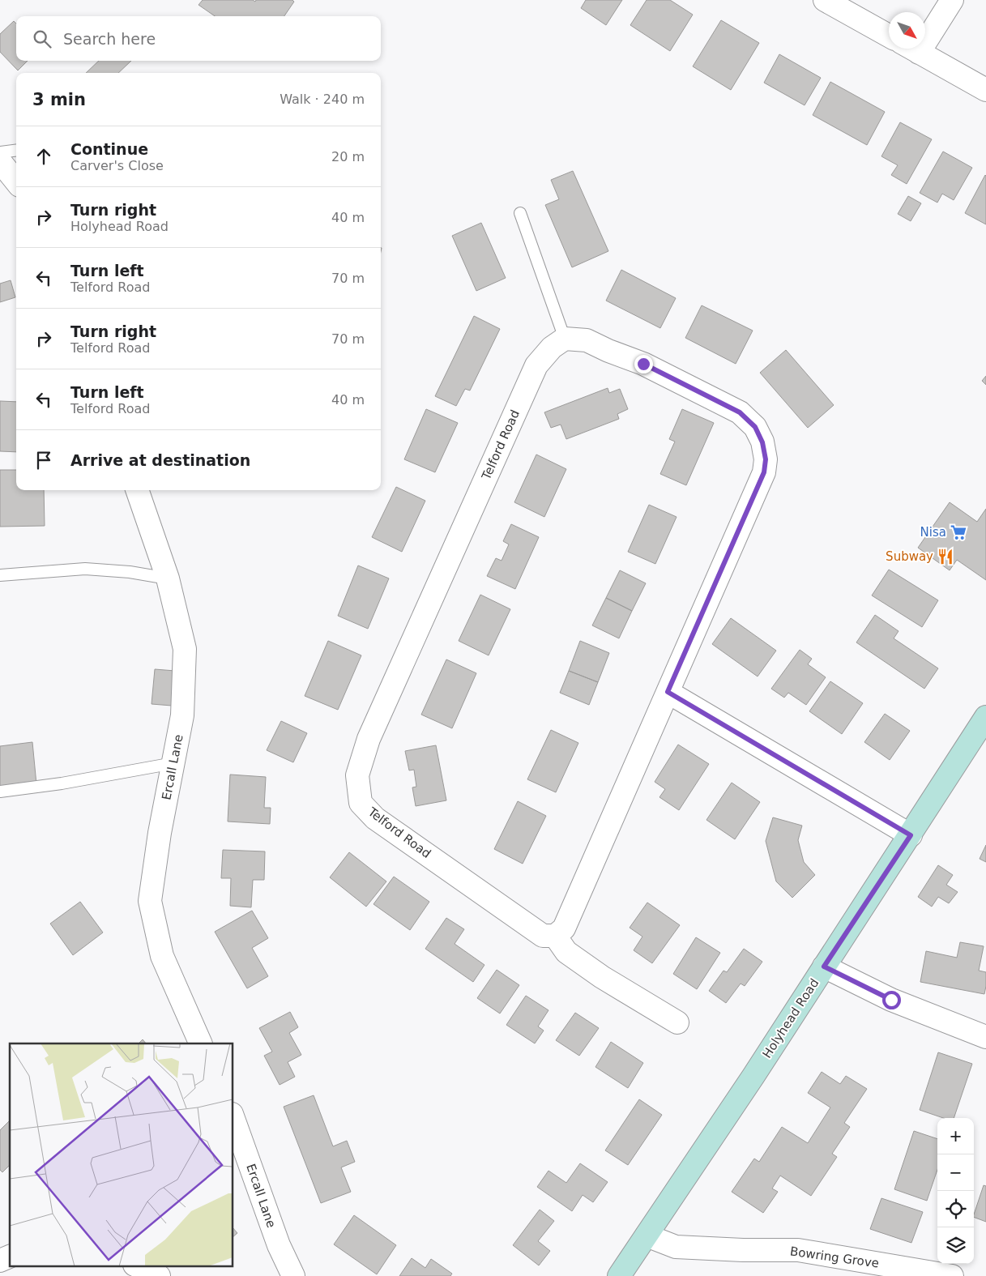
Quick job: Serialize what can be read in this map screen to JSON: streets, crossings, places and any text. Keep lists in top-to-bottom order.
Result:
{
  "streets": {
    "main road": ["Holyhead Road"],
    "street": ["Telford Road", "Ercall Lane", "Bowring Grove"]
  },
  "crossings": [
    ["Holyhead Road", "Bowring Grove"]
  ],
  "places": {
    "supermarket": ["Nisa"],
    "restaurant": ["Subway"]
  },
  "north": "bottom right",
  "page": {
    "search": "Search here",
    "heading": ["3 min", "Walk · 240 m"],
    "list": [
      ["Continue", "Carver's Close", "20 m"],
      ["Turn right", "Holyhead Road", "40 m"],
      ["Turn left", "Telford Road", "70 m"],
      ["Turn right", "Telford Road", "70 m"],
      ["Turn left", "Telford Road", "40 m"],
      "Arrive at destination"
    ],
    "map_buttons": ["+", "−"]
  }
}
